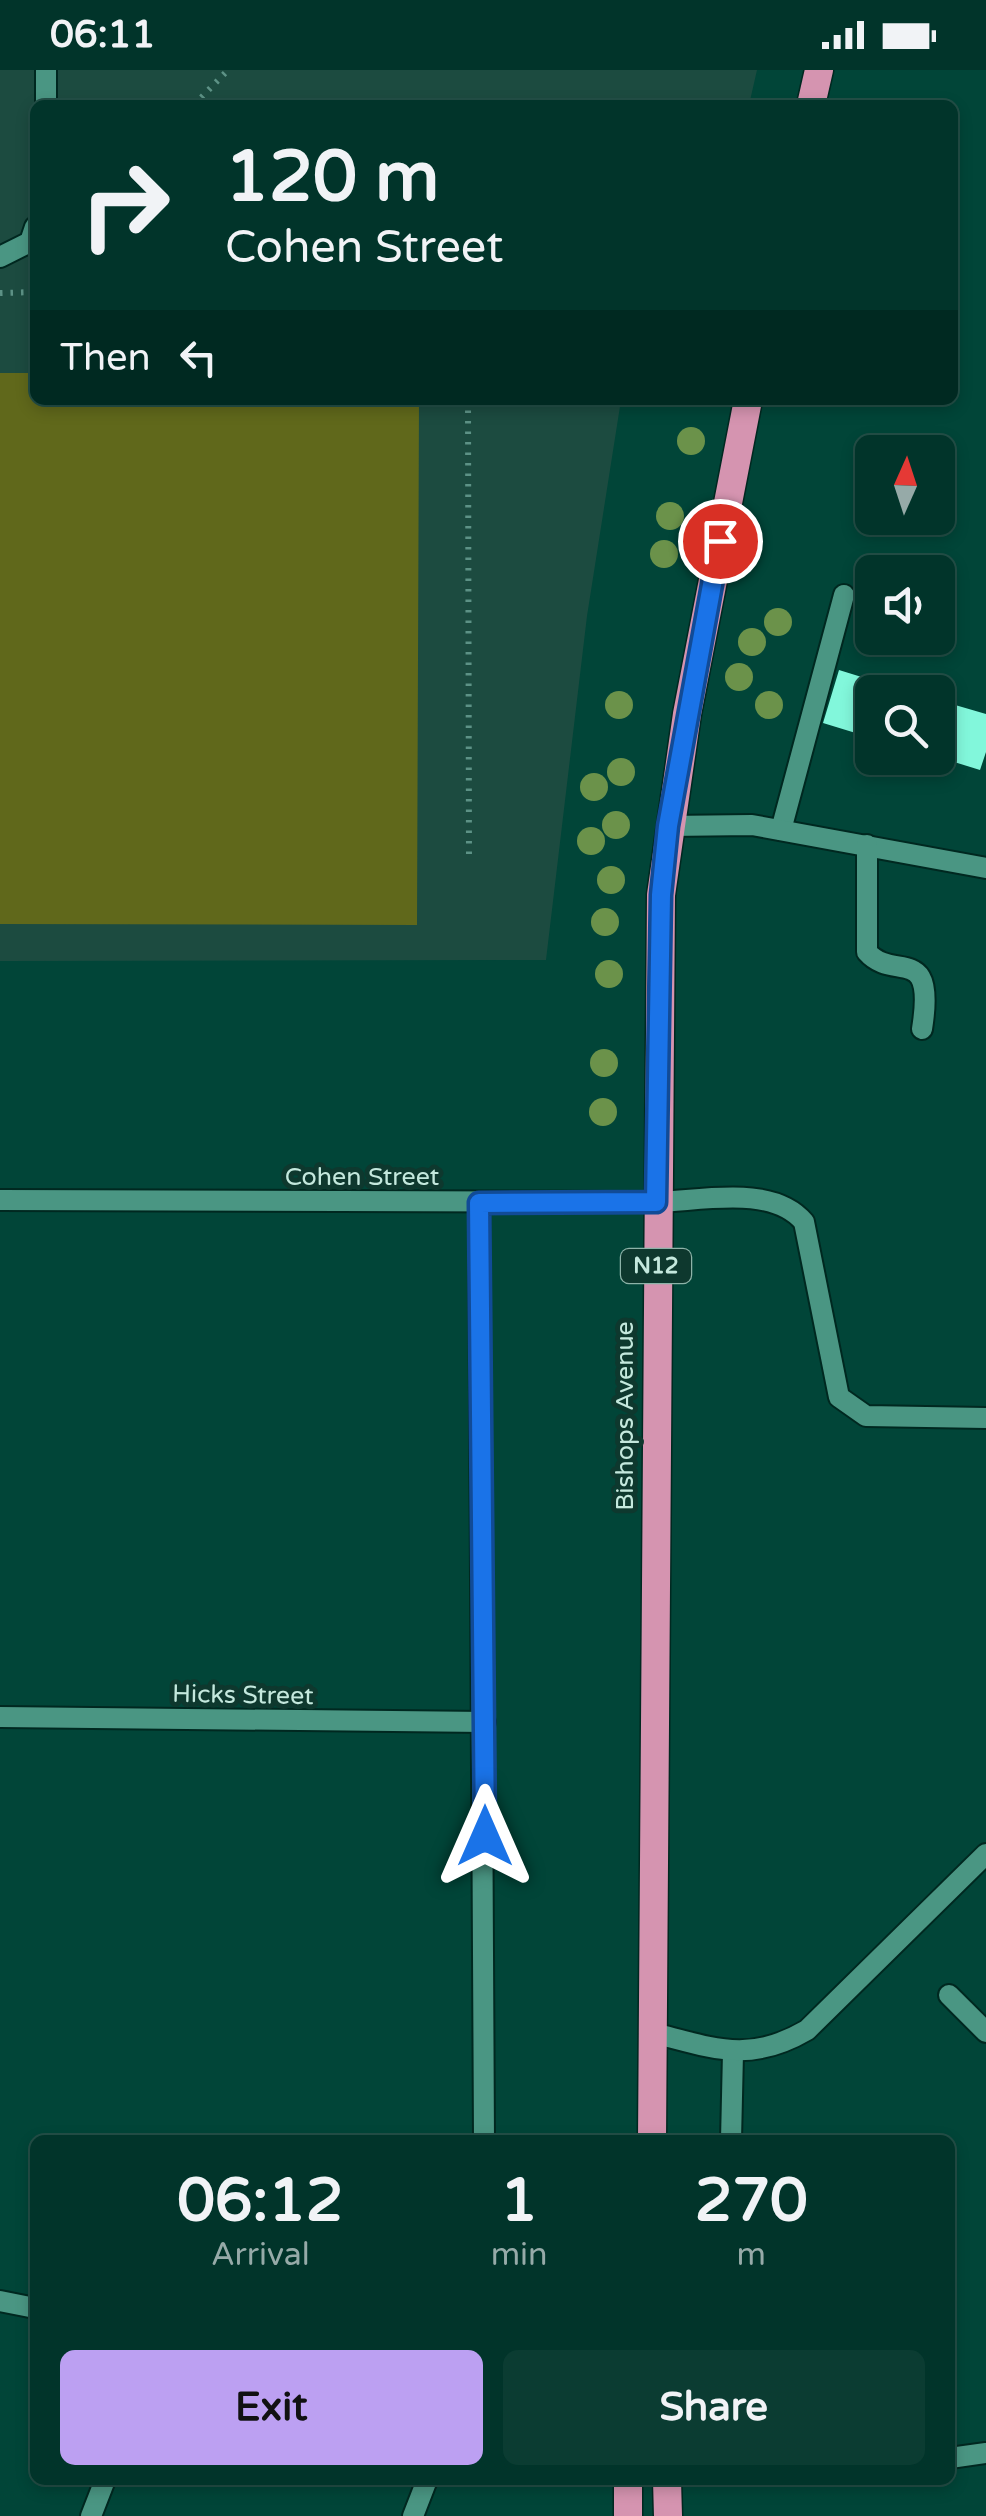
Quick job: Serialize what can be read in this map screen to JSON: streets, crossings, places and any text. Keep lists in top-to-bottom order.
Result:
{
  "streets": {
    "highway": ["N12", "Bishops Avenue"],
    "street": ["Cohen Street", "Hicks Street"]
  },
  "crossings": [
    ["Cohen Street", "Bishops Avenue"]
  ],
  "north": "top",
  "page": {
    "status": "06:11",
    "turn": ["120 m", "Cohen Street"],
    "then": "Then",
    "eta": [
      "06:12",
      "Arrival",
      "1",
      "min",
      "270",
      "m"
    ],
    "buttons": ["Exit", "Share"]
  }
}
